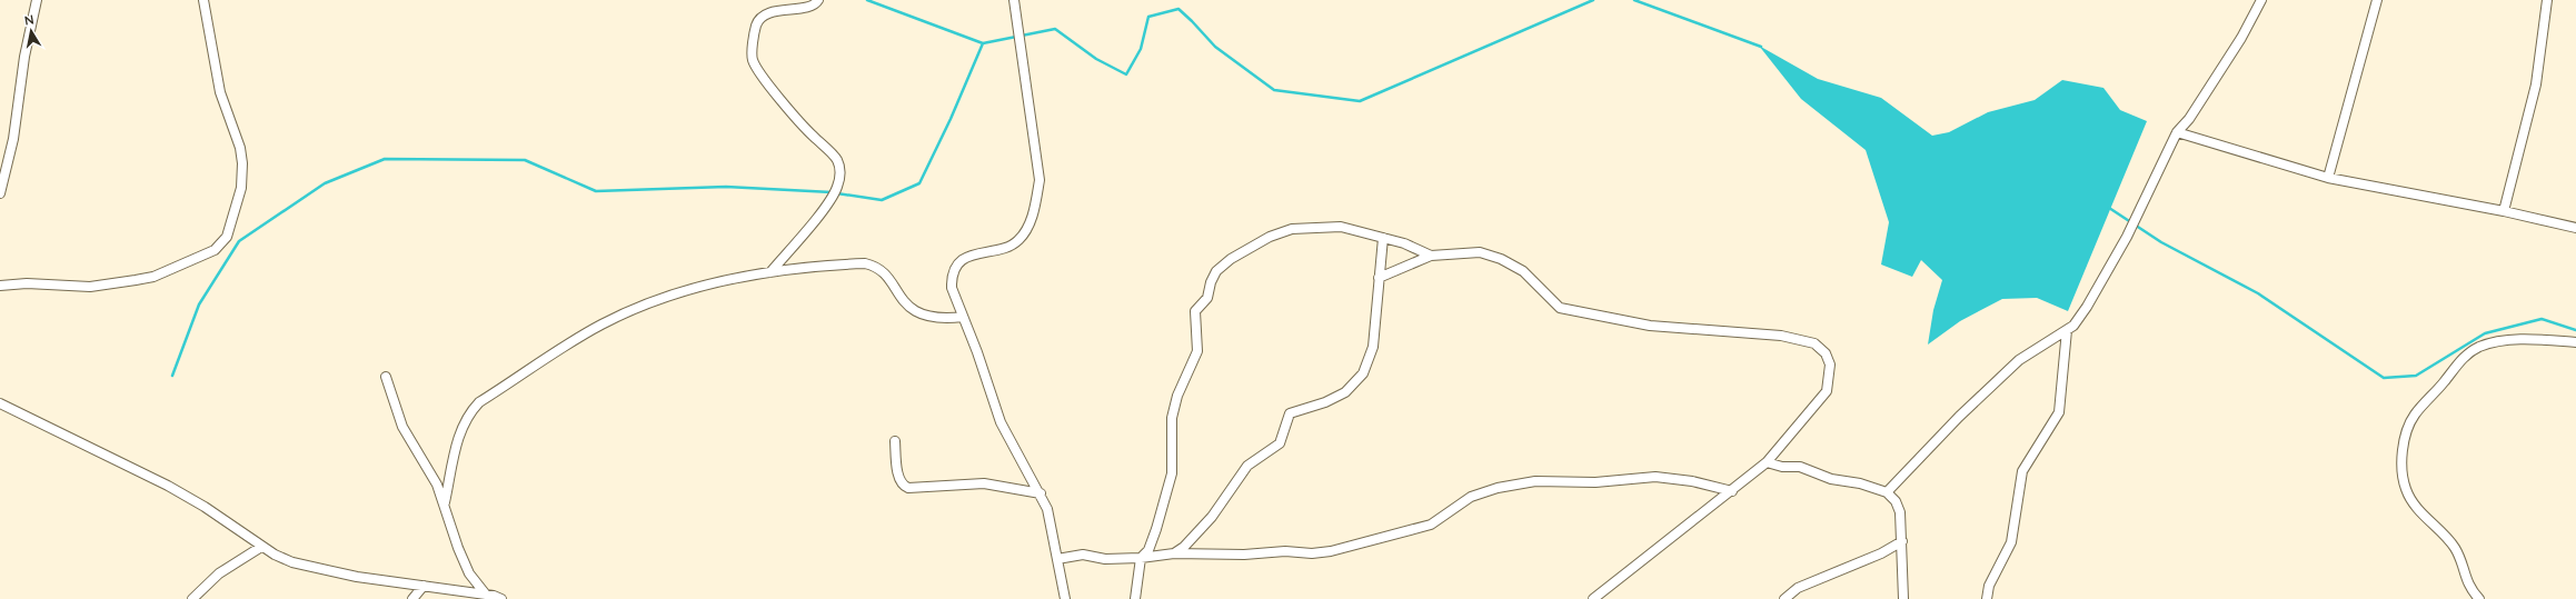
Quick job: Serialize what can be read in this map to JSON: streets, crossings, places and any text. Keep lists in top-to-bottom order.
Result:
{
  "north": "top"
}
